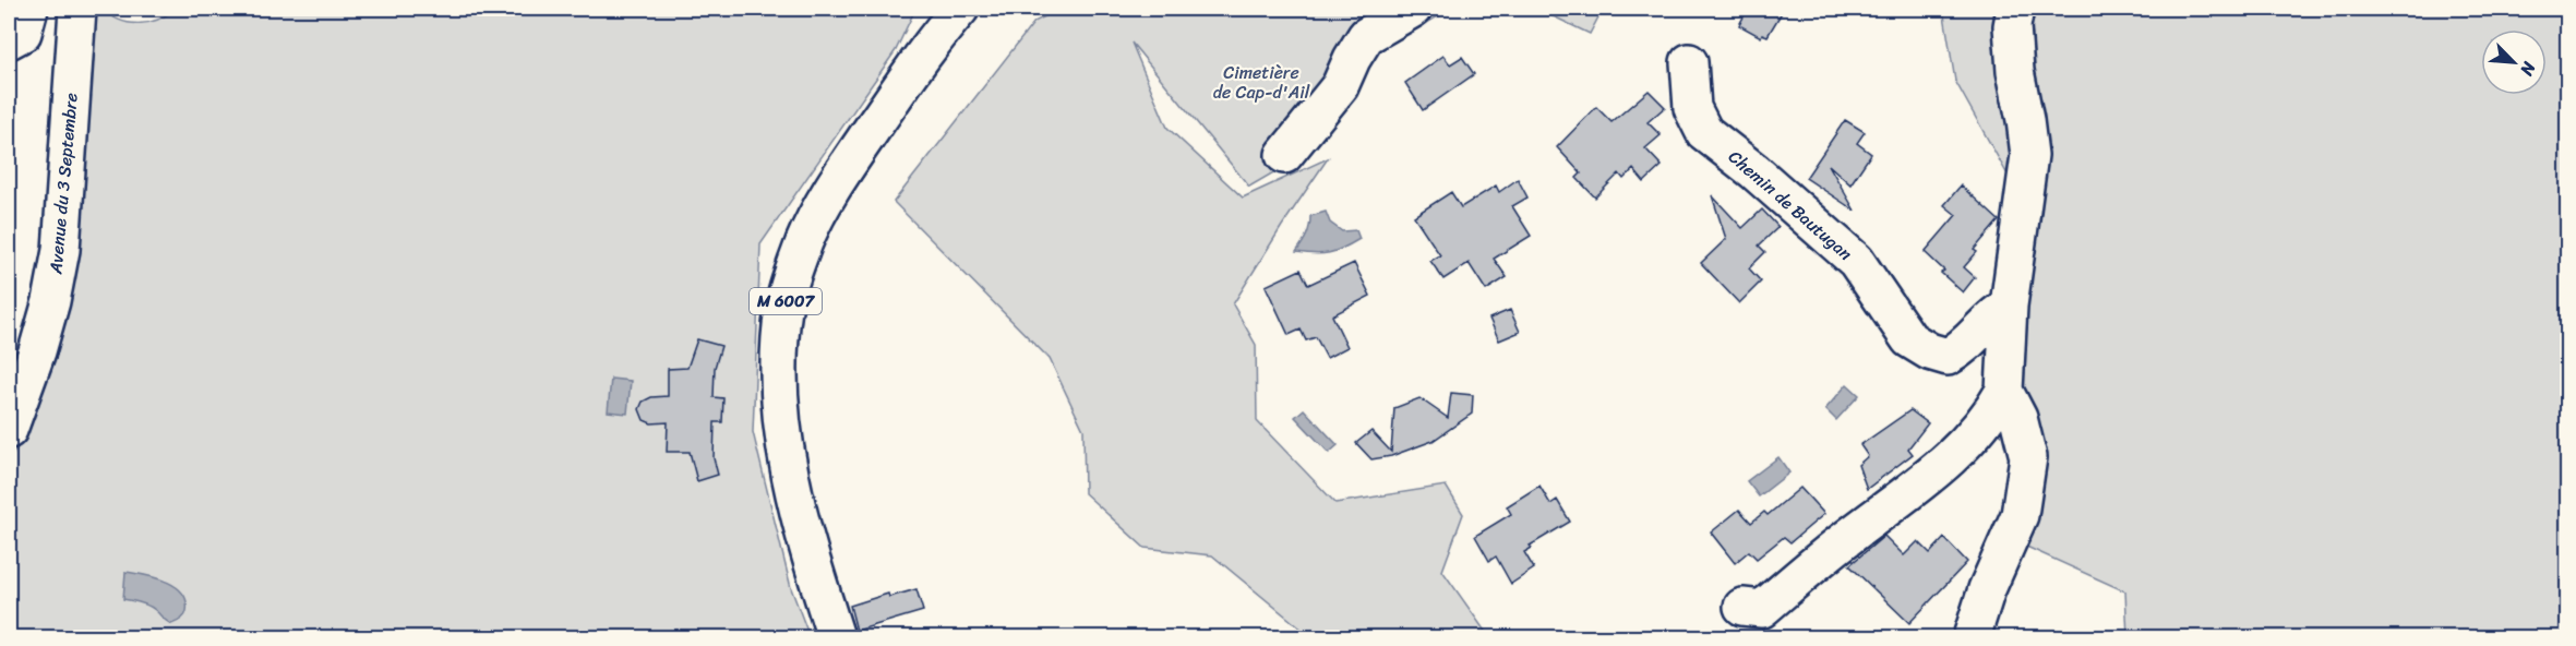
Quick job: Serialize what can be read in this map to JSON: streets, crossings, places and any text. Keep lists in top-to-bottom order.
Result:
{
  "streets": {
    "street": ["Avenue du 3 Septembre", "Chemin de Bautugan", "M 6007"]
  },
  "parks": ["Cimetière de Cap-d'Ail"],
  "north": "bottom right"
}
